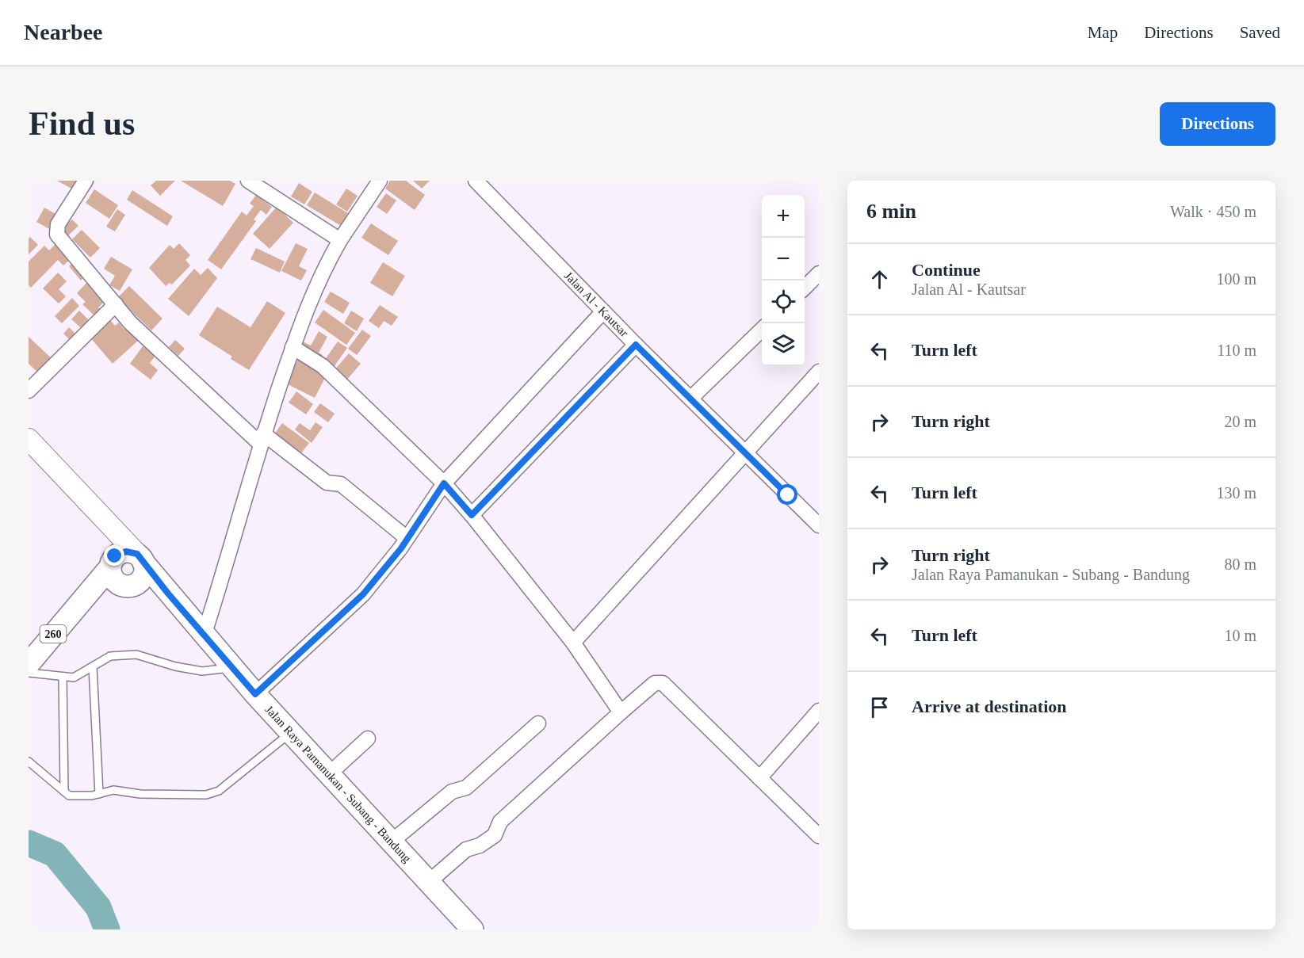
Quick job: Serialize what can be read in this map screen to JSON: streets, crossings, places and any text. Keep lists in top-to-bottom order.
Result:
{
  "streets": {
    "main road": ["260", "Jalan Raya Pamanukan - Subang - Bandung"],
    "street": ["Jalan Al - Kautsar"]
  },
  "crossings": [
    ["260", "Jalan Raya Pamanukan - Subang - Bandung"]
  ],
  "page": {
    "header": "Nearbee",
    "nav": ["Map", "Directions", "Saved"],
    "buttons": "Directions",
    "title": "Find us",
    "heading": ["6 min", "Walk · 450 m"],
    "map_buttons": ["+", "−"],
    "list": [
      ["Continue", "Jalan Al - Kautsar", "100 m"],
      ["Turn left", "110 m"],
      ["Turn right", "20 m"],
      ["Turn left", "130 m"],
      ["Turn right", "Jalan Raya Pamanukan - Subang - Bandung", "80 m"],
      ["Turn left", "10 m"],
      "Arrive at destination"
    ]
  }
}
